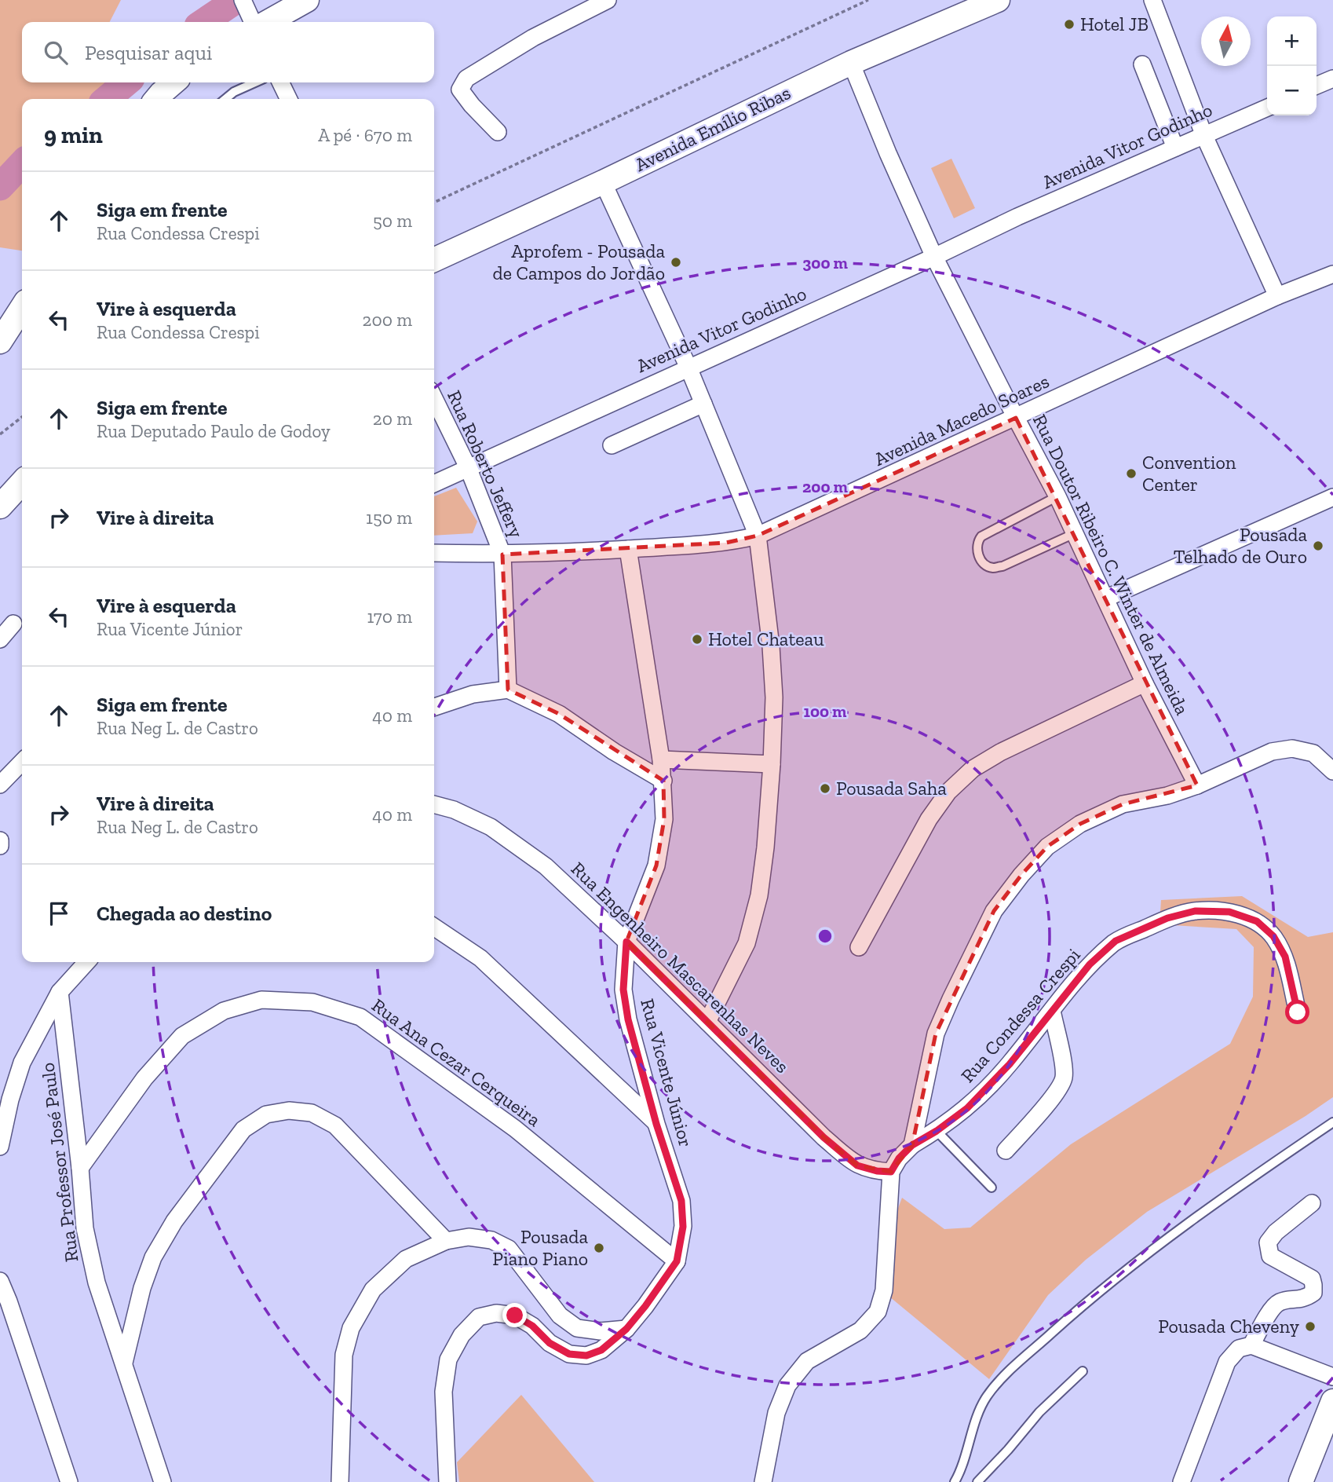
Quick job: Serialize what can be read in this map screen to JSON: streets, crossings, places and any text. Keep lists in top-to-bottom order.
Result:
{
  "streets": {
    "street": [
      "Avenida Emílio Ribas",
      "Avenida Vitor Godinho",
      "Avenida Macedo Soares",
      "Rua Roberto Jeffery",
      "Rua Doutor Ribeiro C. Winter de Almeida",
      "Rua Engenheiro Mascarenhas Neves",
      "Rua Condessa Crespi",
      "Rua Ana Cezar Cerqueira",
      "Rua Vicente Júnior",
      "Rua Professor José Paulo"
    ]
  },
  "crossings": [
    ["Avenida Emílio Ribas", "Rua Doutor Ribeiro C. Winter de Almeida"],
    ["Avenida Vitor Godinho", "Rua Roberto Jeffery"],
    ["Avenida Vitor Godinho", "Rua Doutor Ribeiro C. Winter de Almeida"],
    ["Avenida Macedo Soares", "Rua Roberto Jeffery"],
    ["Avenida Macedo Soares", "Rua Doutor Ribeiro C. Winter de Almeida"],
    ["Avenida Macedo Soares", "Rua Vicente Júnior"],
    ["Rua Engenheiro Mascarenhas Neves", "Rua Vicente Júnior"],
    ["Rua Ana Cezar Cerqueira", "Rua Vicente Júnior"],
    ["Rua Ana Cezar Cerqueira", "Rua Professor José Paulo"]
  ],
  "places": [
    "Hotel JB",
    "Aprofem - Pousada de Campos do Jordão",
    "Convention Center",
    "Pousada Telhado de Ouro",
    "Hotel Chateau",
    "Pousada Saha",
    "Pousada Piano Piano",
    "Pousada Cheveny"
  ],
  "north": "top",
  "page": {
    "map_buttons": ["+", "−"],
    "search": "Pesquisar aqui",
    "heading": ["9 min", "A pé · 670 m"],
    "list": [
      ["Siga em frente", "Rua Condessa Crespi", "50 m"],
      ["Vire à esquerda", "Rua Condessa Crespi", "200 m"],
      ["Siga em frente", "Rua Deputado Paulo de Godoy", "20 m"],
      ["Vire à direita", "150 m"],
      ["Vire à esquerda", "Rua Vicente Júnior", "170 m"],
      ["Siga em frente", "Rua Neg L. de Castro", "40 m"],
      ["Vire à direita", "Rua Neg L. de Castro", "40 m"],
      "Chegada ao destino"
    ]
  },
  "rings": ["300 m", "200 m", "100 m"]
}
